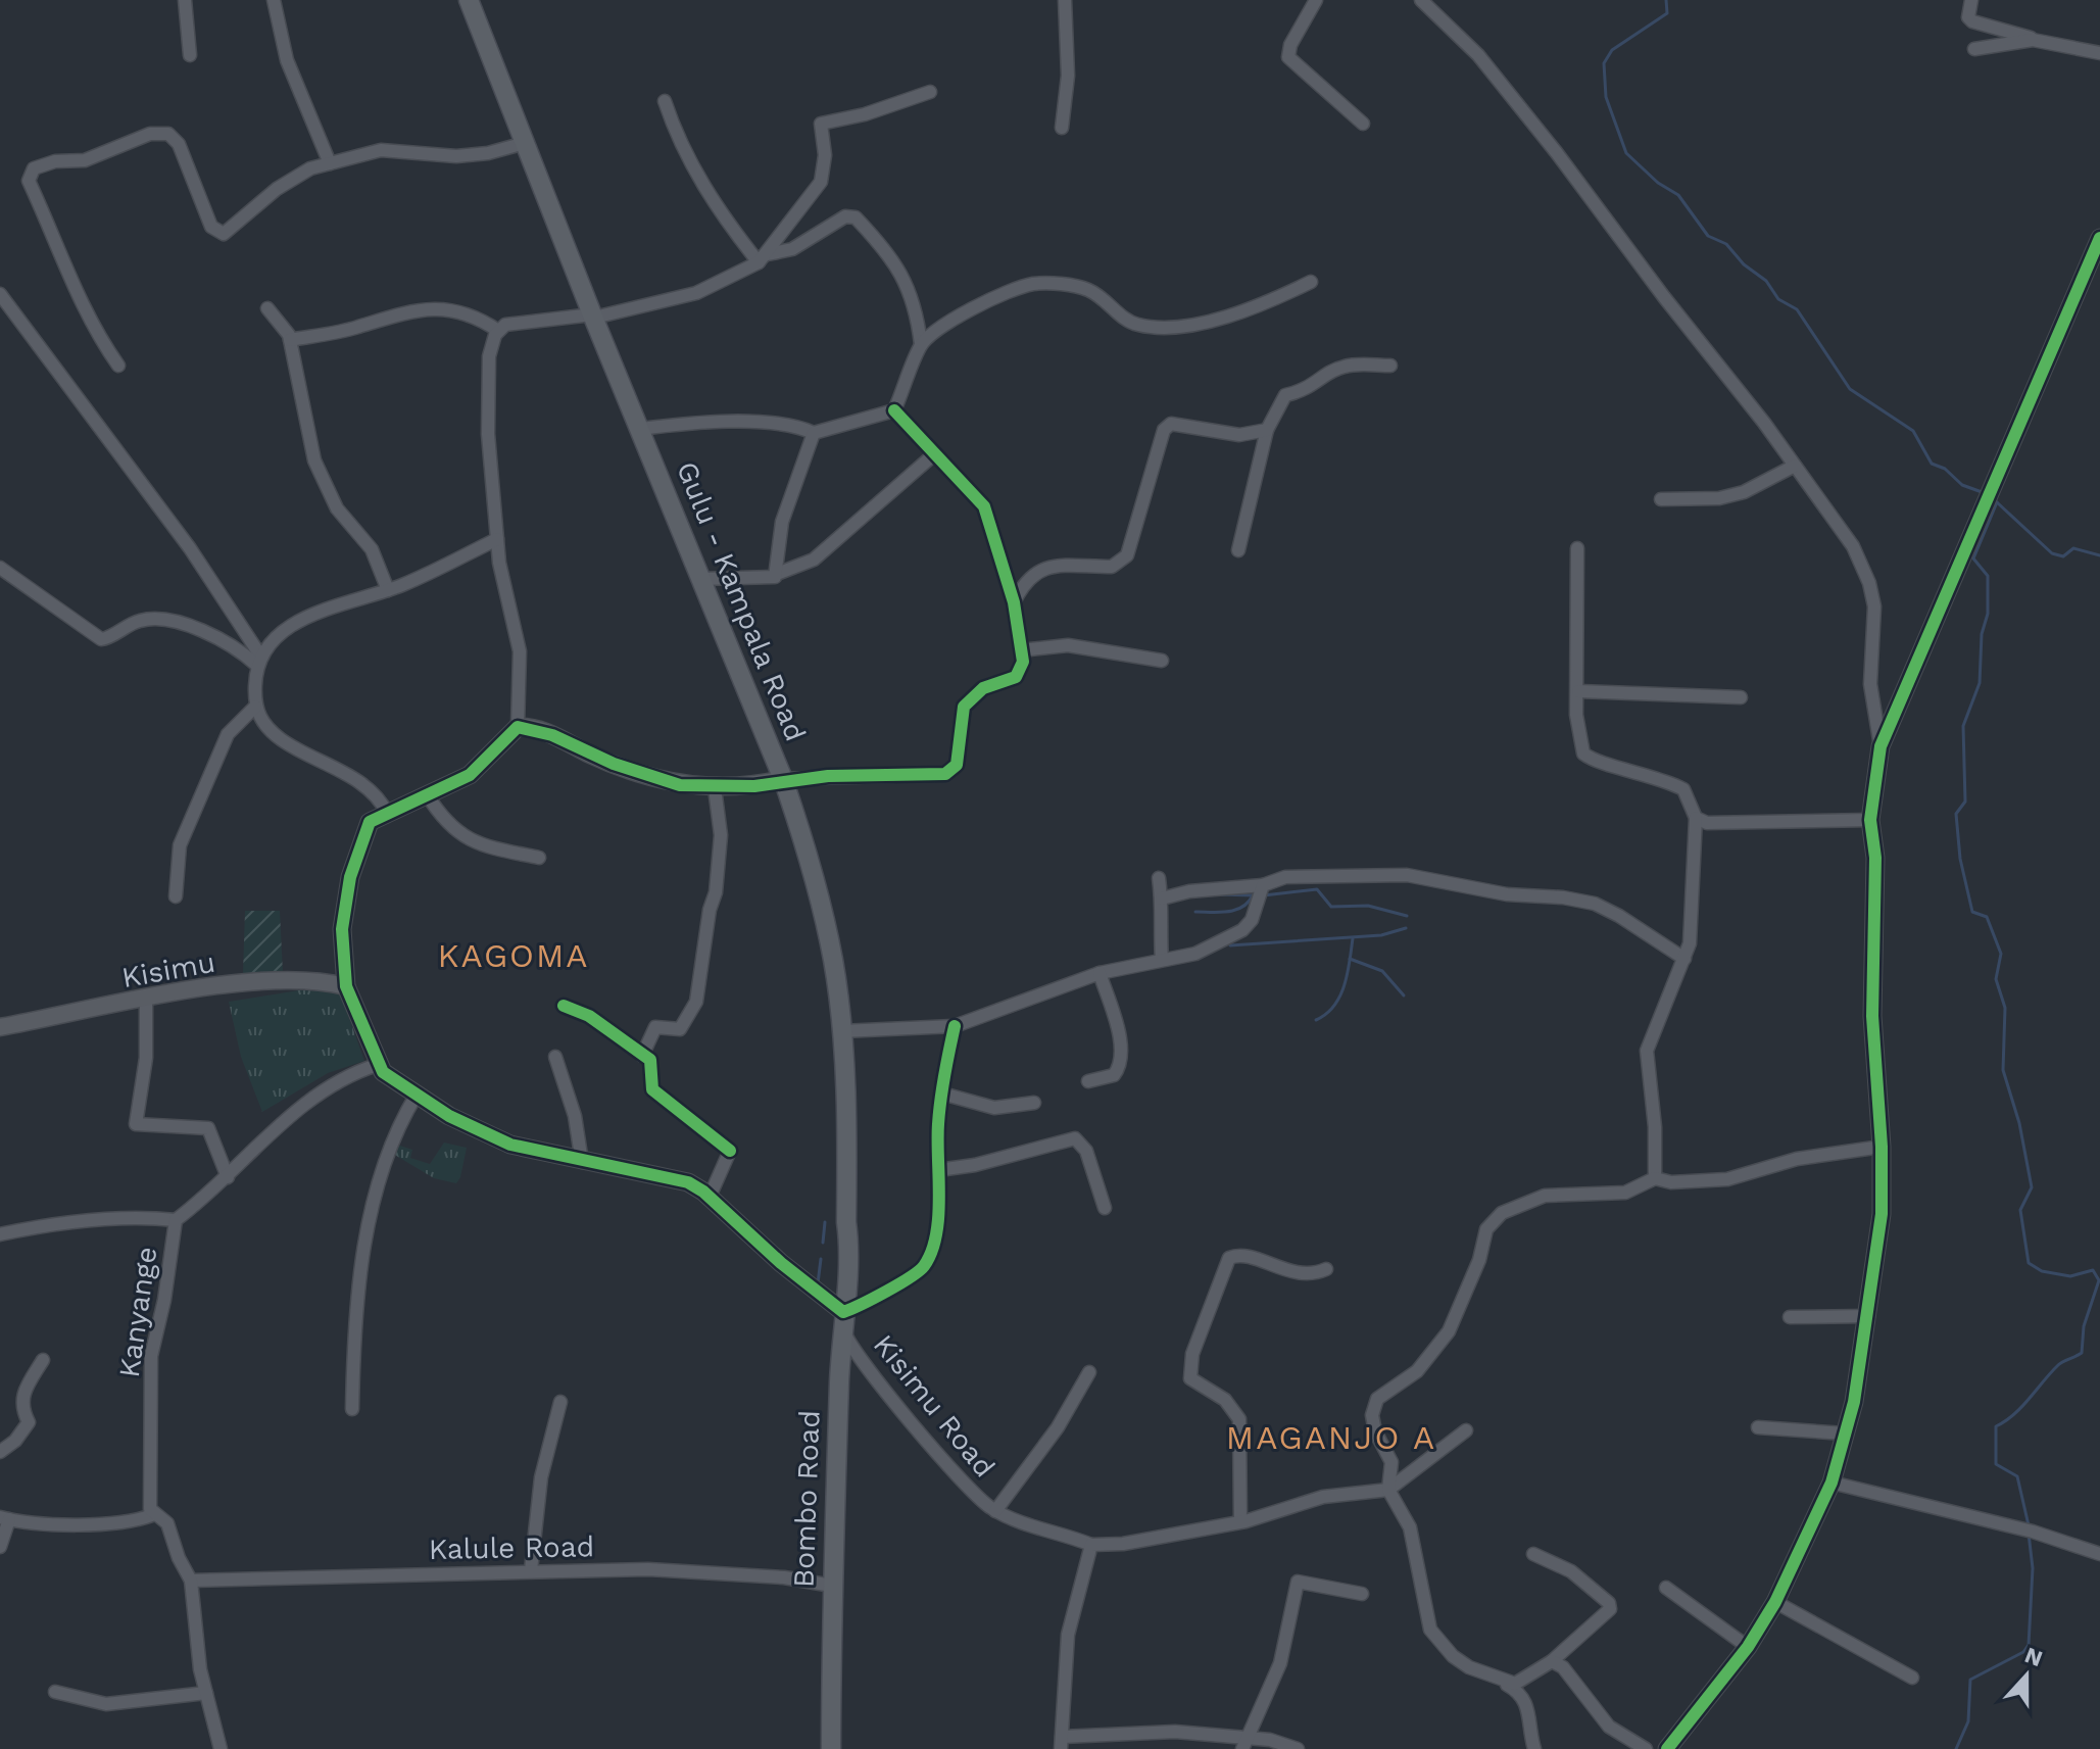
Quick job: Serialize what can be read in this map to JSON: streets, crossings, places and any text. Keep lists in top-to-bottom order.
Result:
{
  "streets": {
    "main road": ["Gulu - Kampala Road", "Bombo Road"],
    "street": [
      "Kisimu",
      "Kanyange",
      "Kisimu Road",
      "Kalule Road"
    ]
  },
  "crossings": [
    ["Gulu - Kampala Road", "Bombo Road"],
    ["Kisimu Road", "Bombo Road"],
    ["Bombo Road", "Kalule Road"]
  ],
  "districts": ["KAGOMA", "MAGANJO A"],
  "north": "top"
}
